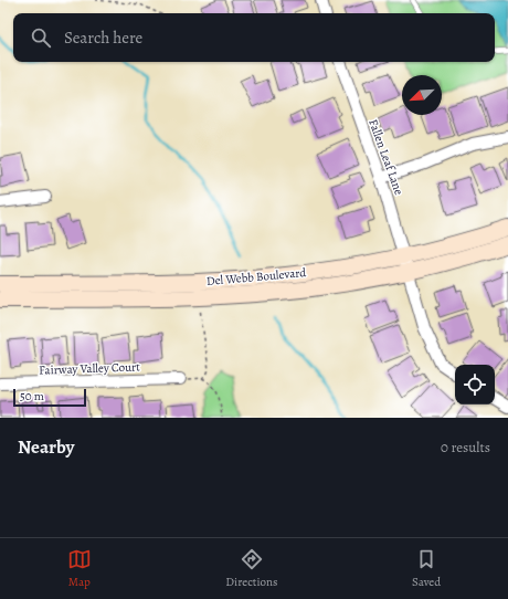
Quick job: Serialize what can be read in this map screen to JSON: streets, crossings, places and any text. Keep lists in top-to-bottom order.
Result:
{
  "streets": {
    "street": ["Fallen Leaf Lane", "Del Webb Boulevard", "Fairway Valley Court"]
  },
  "crossings": [
    ["Fallen Leaf Lane", "Del Webb Boulevard"]
  ],
  "scale_bar": "50 m",
  "north": "bottom left",
  "page": {
    "search": "Search here",
    "scale": "50 m",
    "heading": ["Nearby", "0 results"],
    "nav": ["Map", "Directions", "Saved"]
  }
}
